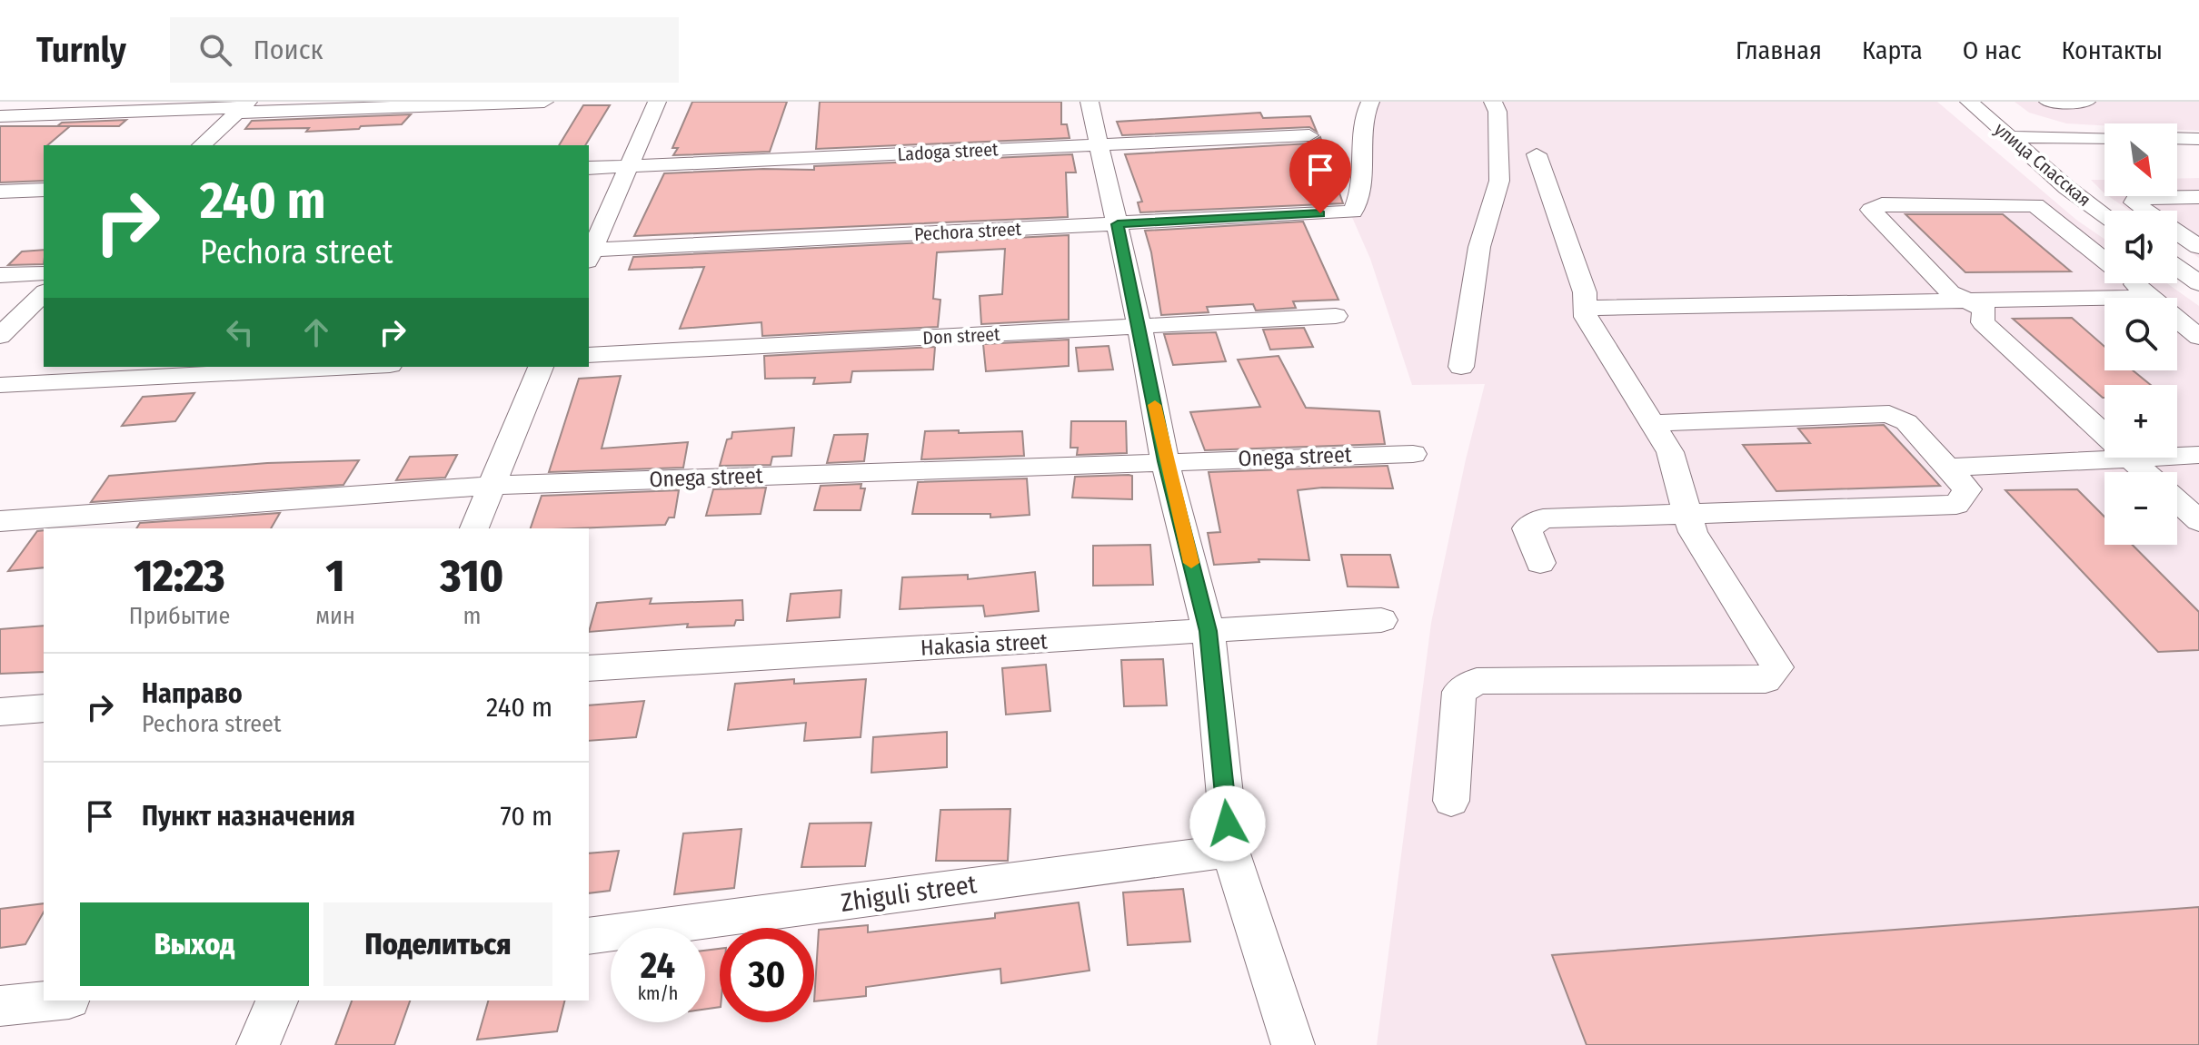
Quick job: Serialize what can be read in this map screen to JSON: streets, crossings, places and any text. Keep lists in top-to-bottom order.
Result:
{
  "streets": {
    "street": [
      "Ladoga street",
      "улица Спасская",
      "Pechora street",
      "Don street",
      "Onega street",
      "Hakasia street",
      "Zhiguli street"
    ]
  },
  "north": "bottom right",
  "page": {
    "header": "Turnly",
    "search": "Поиск",
    "nav": [
      "Главная",
      "Карта",
      "О нас",
      "Контакты"
    ],
    "map_buttons": ["+", "−"],
    "turn": ["240 m", "Pechora street"],
    "eta": [
      "12:23",
      "Прибытие",
      "1",
      "мин",
      "310",
      "m"
    ],
    "list": [
      {
        "name": "Направо",
        "note": "Pechora street",
        "value": "240 m"
      },
      {
        "name": "Пункт назначения",
        "value": "70 m"
      }
    ],
    "buttons": ["Выход", "Поделиться"],
    "speed": "24 km/h",
    "limit": "30"
  }
}
